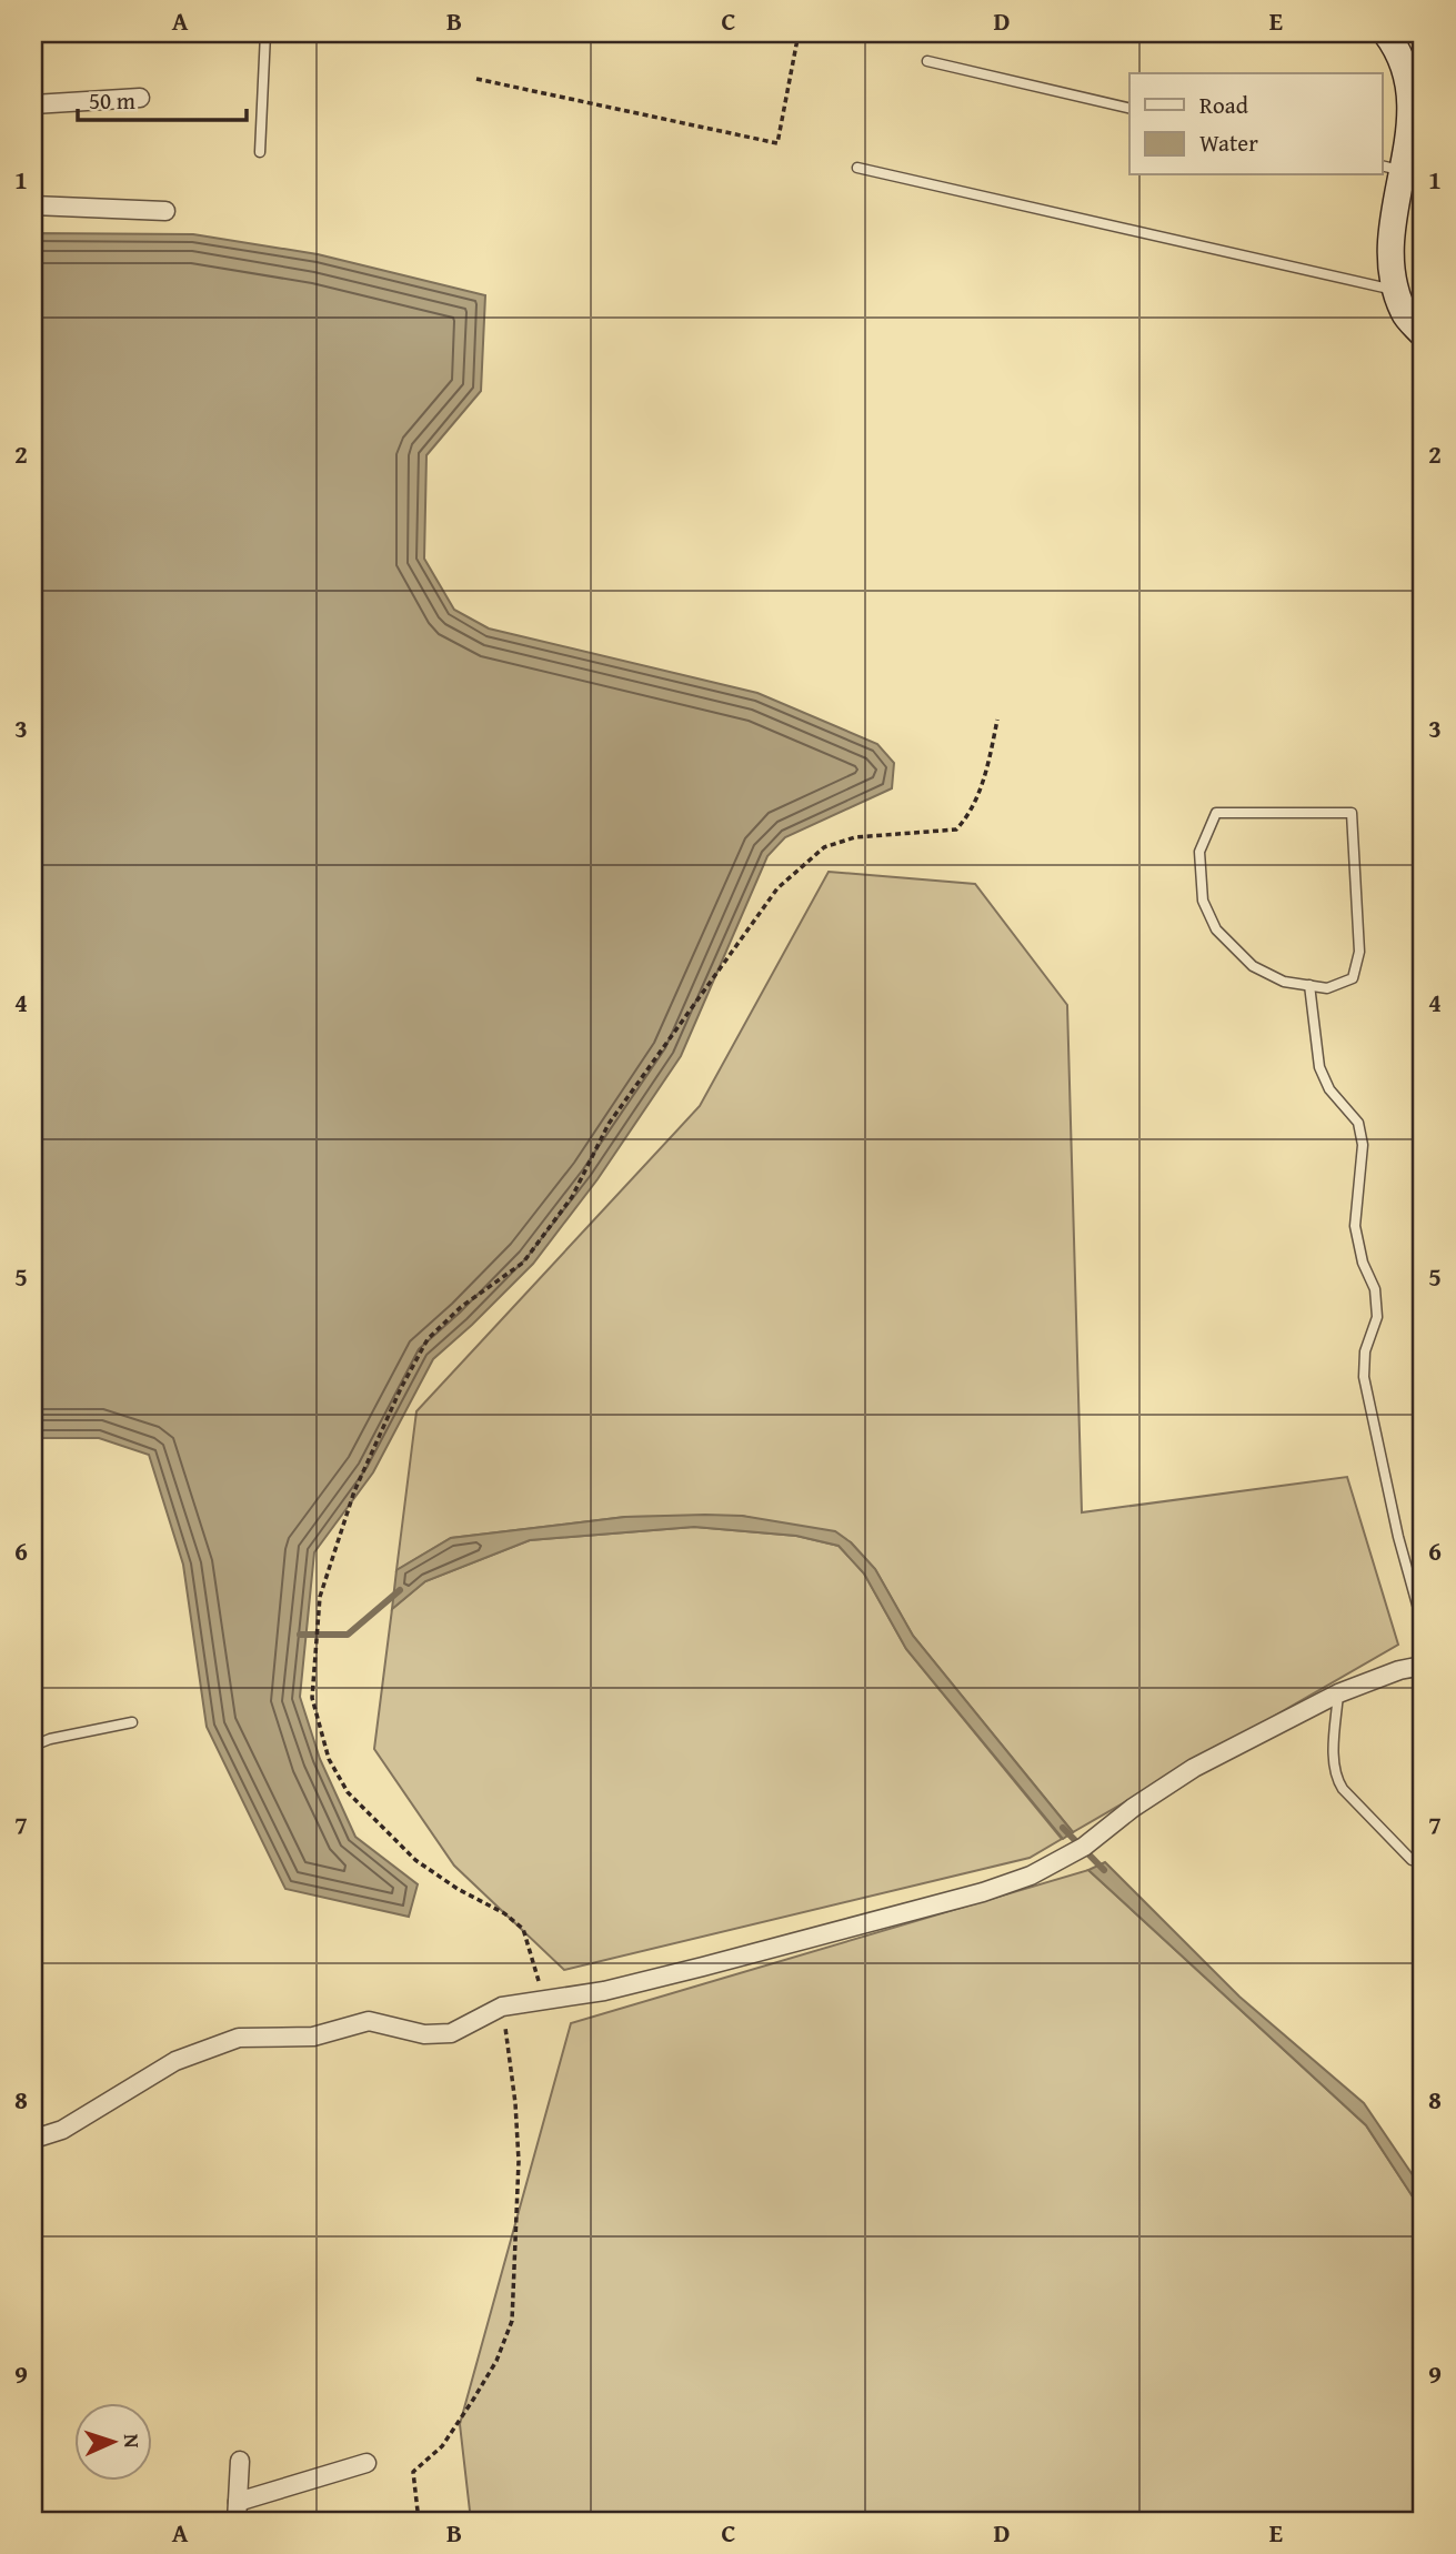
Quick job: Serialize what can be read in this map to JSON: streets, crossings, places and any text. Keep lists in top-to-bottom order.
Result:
{
  "legend": ["Road", "Water"],
  "scale_bar": "50 m",
  "north": "right",
  "grid": {
    "columns": [
      "A",
      "B",
      "C",
      "D",
      "E"
    ],
    "rows": [
      "1",
      "2",
      "3",
      "4",
      "5",
      "6",
      "7",
      "8",
      "9"
    ]
  }
}
